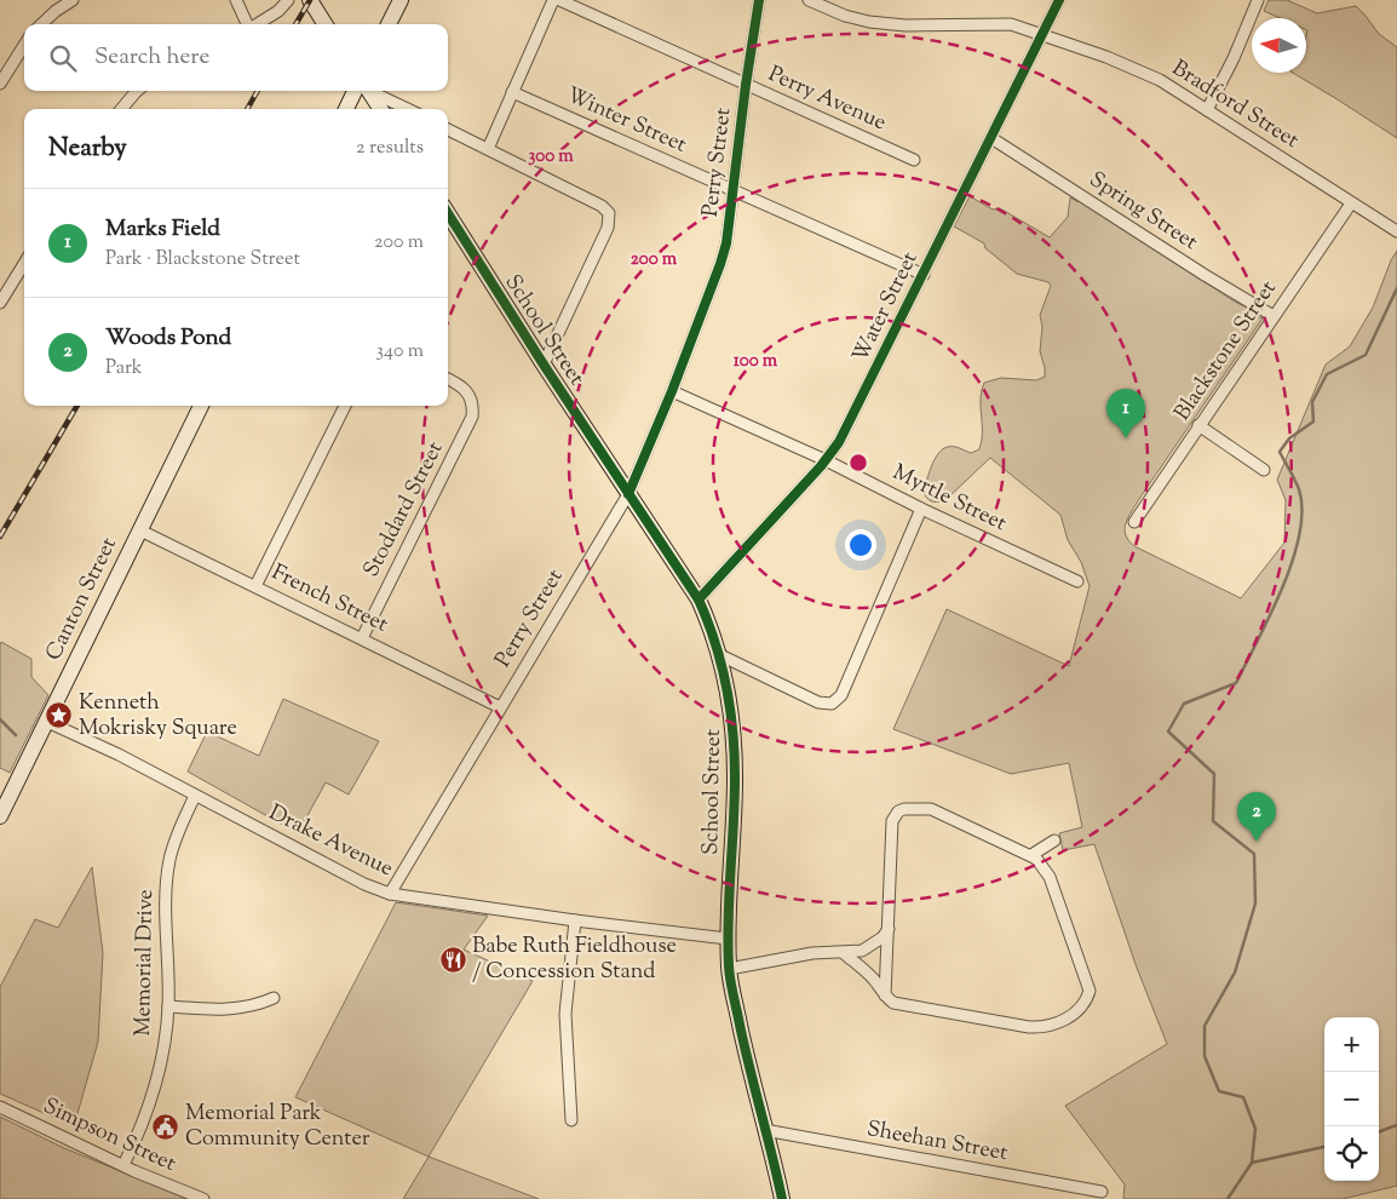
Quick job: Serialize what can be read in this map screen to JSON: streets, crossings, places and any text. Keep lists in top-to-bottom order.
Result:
{
  "streets": {
    "street": [
      "Perry Avenue",
      "Bradford Street",
      "Winter Street",
      "Perry Street",
      "Spring Street",
      "Water Street",
      "School Street",
      "Blackstone Street",
      "Myrtle Street",
      "Stoddard Street",
      "Canton Street",
      "French Street",
      "Drake Avenue",
      "Memorial Drive",
      "Simpson Street",
      "Sheehan Street"
    ]
  },
  "crossings": [
    ["Perry Avenue", "Perry Street"],
    ["Bradford Street", "Water Street"],
    ["Bradford Street", "Blackstone Street"],
    ["Winter Street", "Perry Street"],
    ["Winter Street", "Water Street"],
    ["Perry Street", "School Street"],
    ["Perry Street", "Myrtle Street"],
    ["Perry Street", "French Street"],
    ["Perry Street", "Drake Avenue"],
    ["Spring Street", "Water Street"],
    ["Spring Street", "Blackstone Street"],
    ["Water Street", "School Street"],
    ["Water Street", "Myrtle Street"],
    ["School Street", "Drake Avenue"],
    ["School Street", "Sheehan Street"],
    ["Stoddard Street", "French Street"],
    ["Canton Street", "French Street"],
    ["Canton Street", "Drake Avenue"],
    ["Drake Avenue", "Memorial Drive"],
    ["Memorial Drive", "Simpson Street"]
  ],
  "places": {
    "place": ["Kenneth Mokrisky Square"],
    "restaurant": ["Babe Ruth Fieldhouse / Concession Stand"],
    "public building": ["Memorial Park Community Center"]
  },
  "north": "left",
  "page": {
    "search": "Search here",
    "heading": ["Nearby", "2 results"],
    "list": [
      {
        "mark": "1",
        "name": "Marks Field",
        "note": "Park · Blackstone Street",
        "value": "200 m"
      },
      {
        "mark": "2",
        "name": "Woods Pond",
        "note": "Park",
        "value": "340 m"
      }
    ],
    "pins": ["1", "2"],
    "map_buttons": ["+", "−"]
  },
  "rings": ["300 m", "200 m", "100 m"]
}
